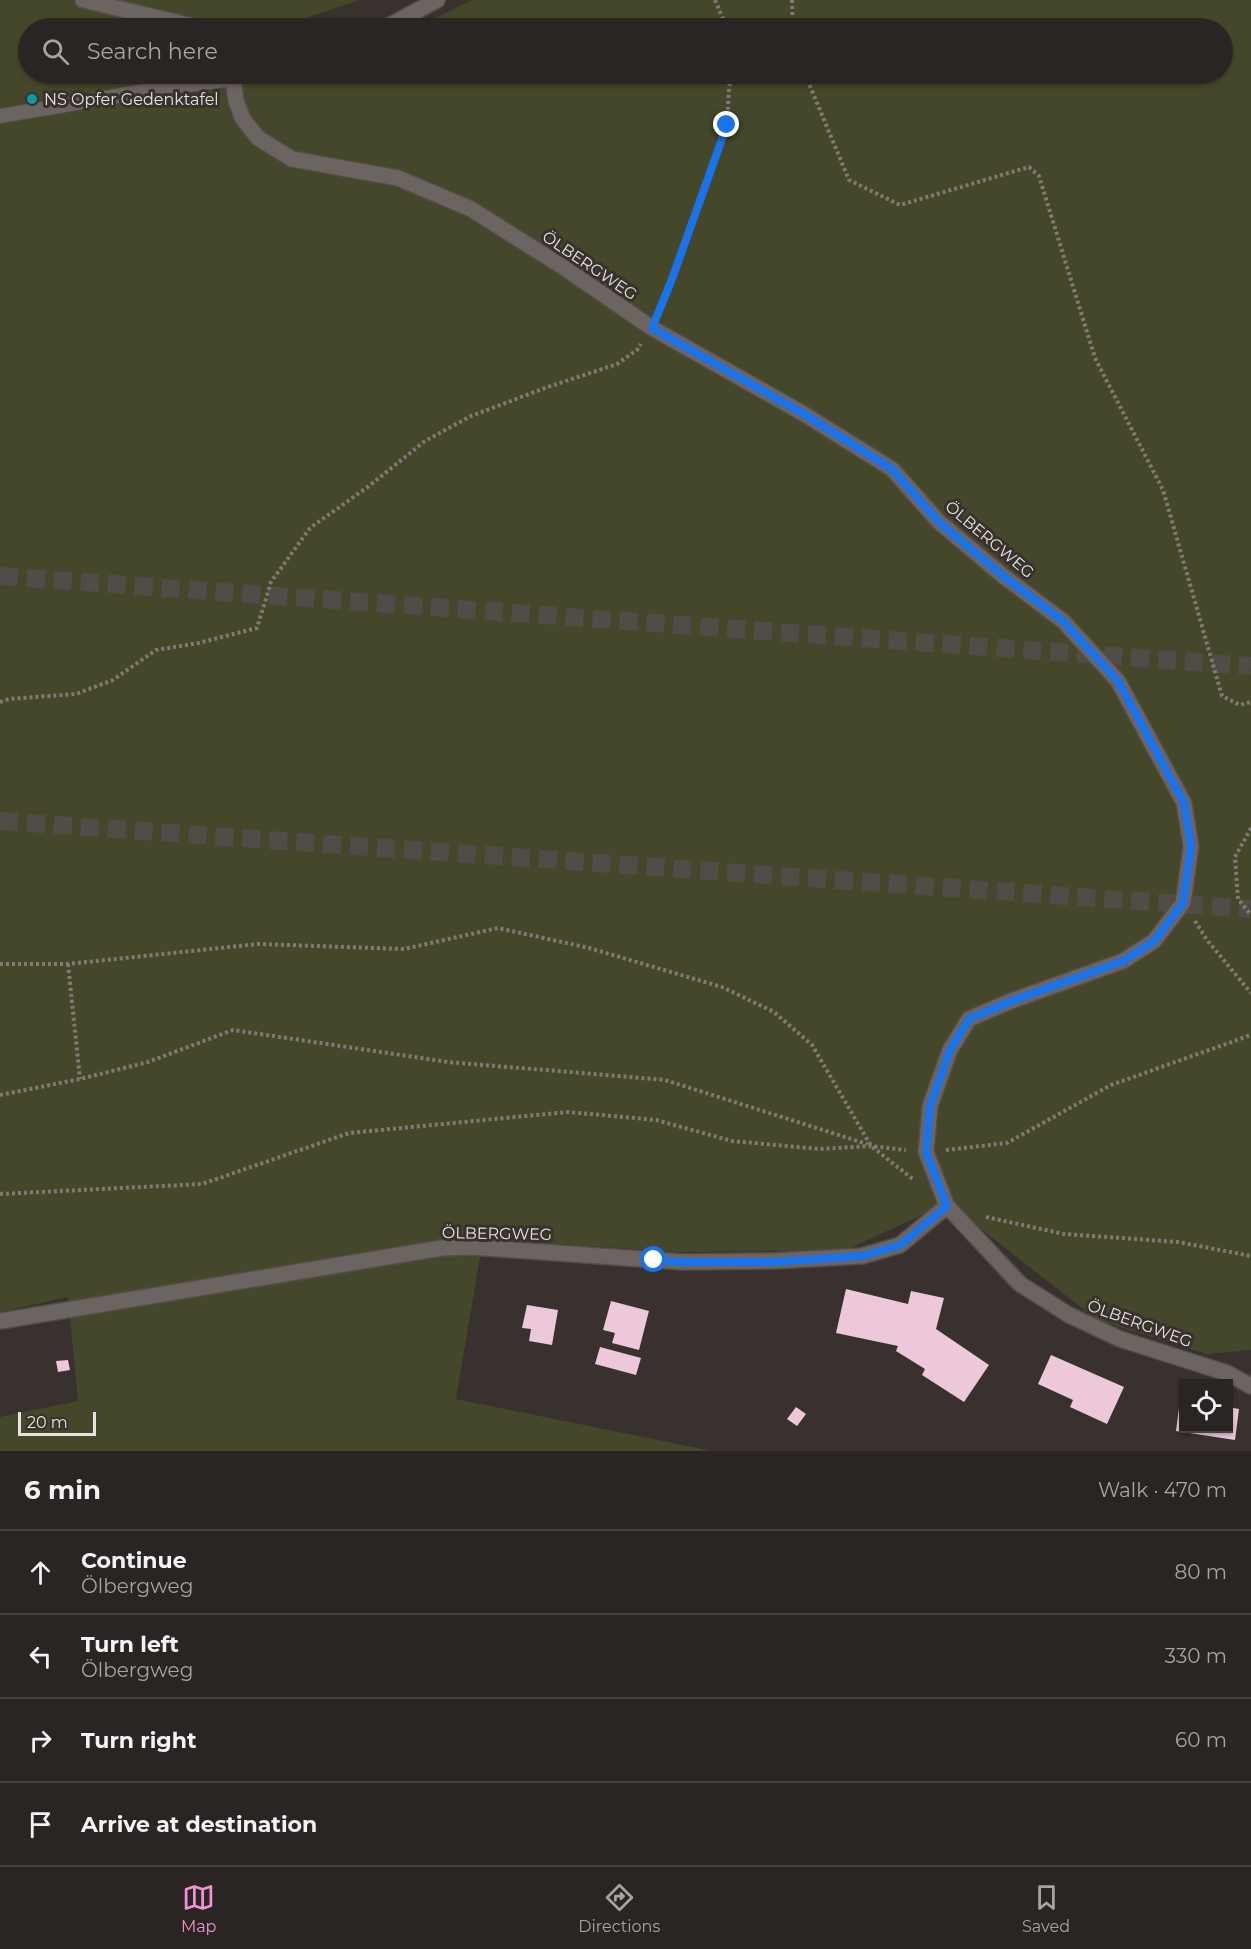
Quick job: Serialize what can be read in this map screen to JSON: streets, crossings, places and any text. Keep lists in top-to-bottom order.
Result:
{
  "streets": {
    "street": ["ÖLBERGWEG"]
  },
  "places": ["NS Opfer Gedenktafel"],
  "scale_bar": "20 m",
  "page": {
    "search": "Search here",
    "scale": "20 m",
    "heading": ["6 min", "Walk · 470 m"],
    "list": [
      ["Continue", "Ölbergweg", "80 m"],
      ["Turn left", "Ölbergweg", "330 m"],
      ["Turn right", "60 m"],
      "Arrive at destination"
    ],
    "nav": ["Map", "Directions", "Saved"]
  }
}
